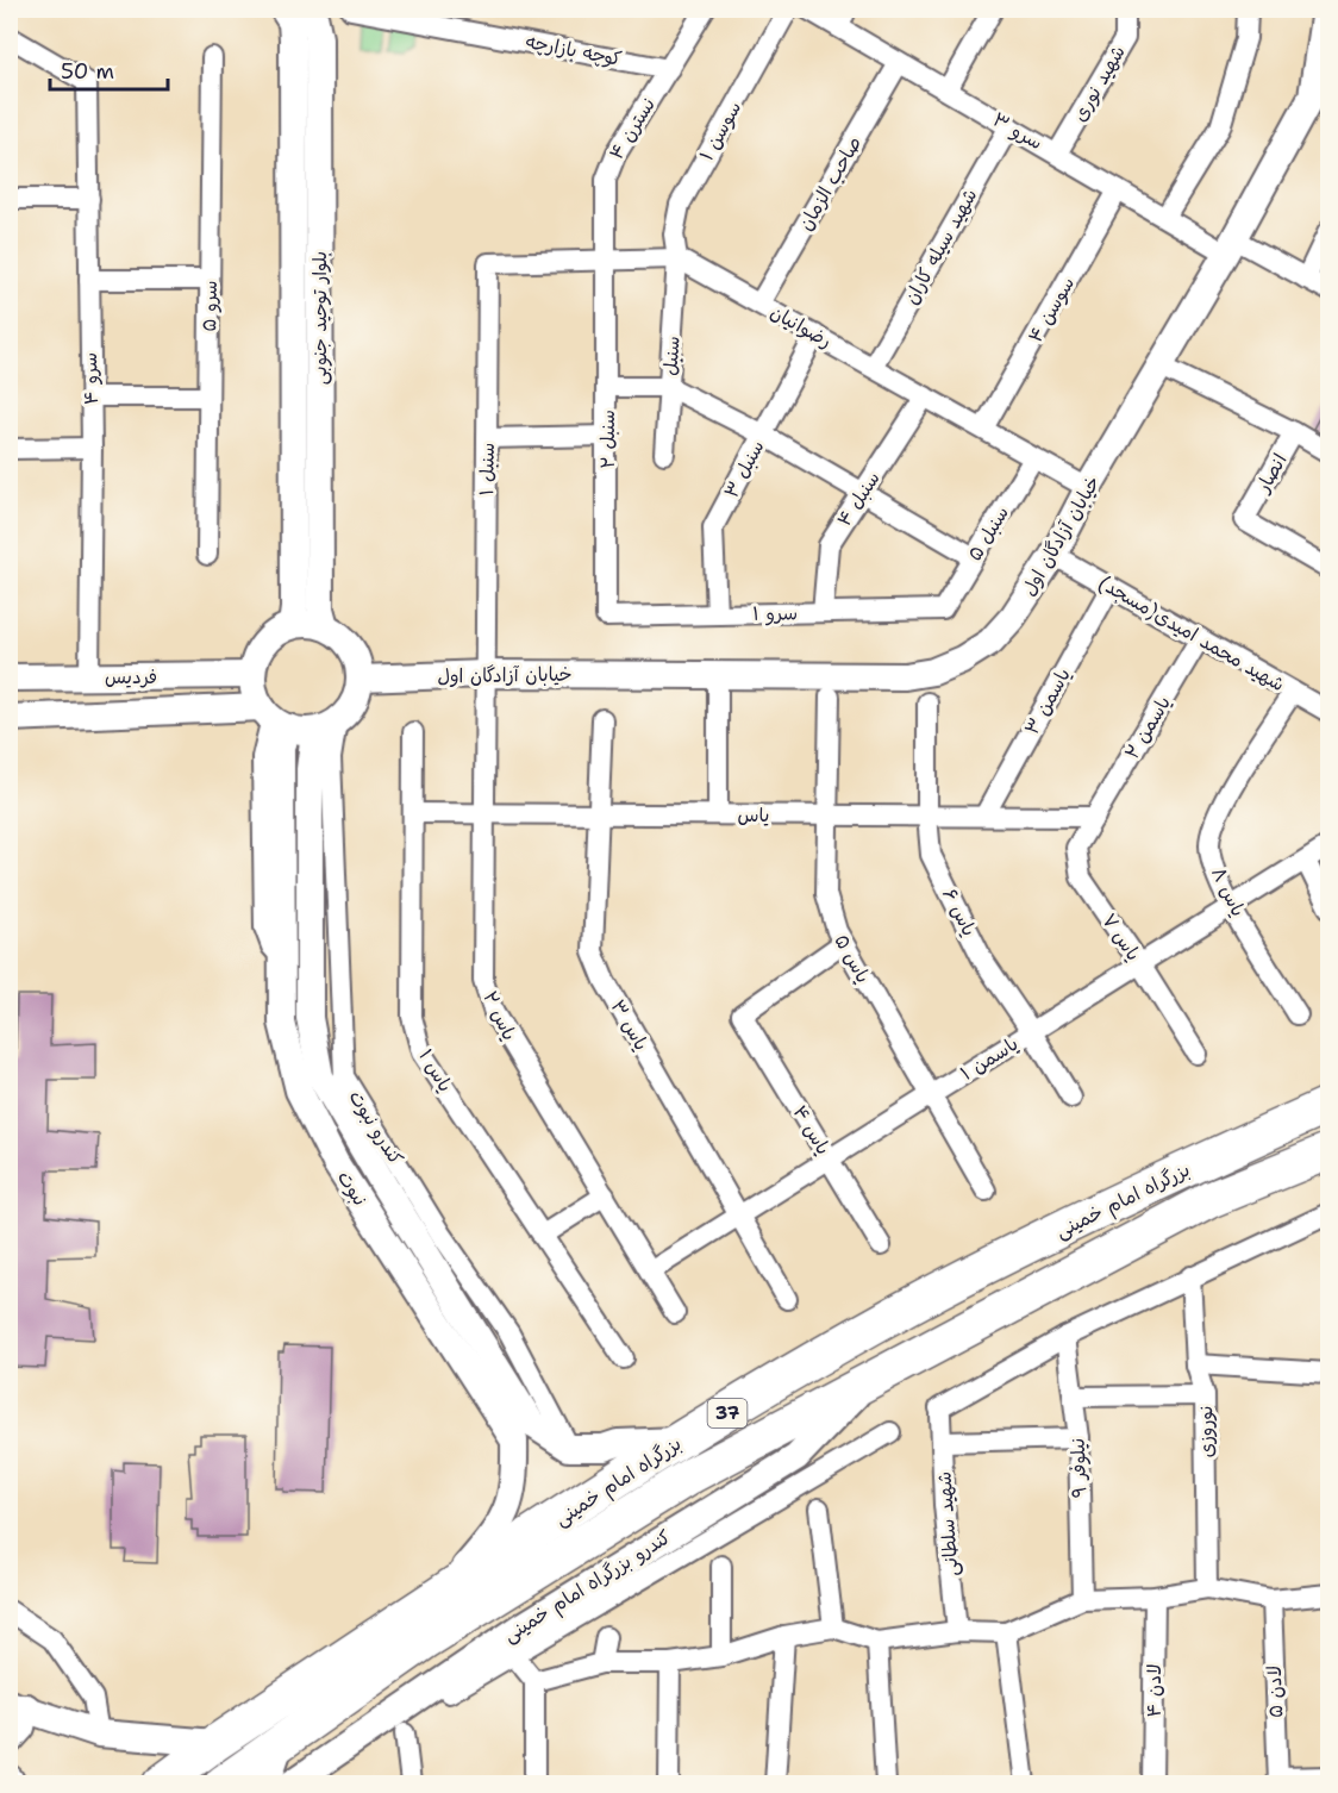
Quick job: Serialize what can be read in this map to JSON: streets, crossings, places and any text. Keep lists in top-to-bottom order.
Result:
{
  "streets": {
    "highway": ["بزرگراه امام خمینی", "37"],
    "main road": [
      "بلوار توحید جنوبی",
      "خیابان آزادگان اول",
      "فردیس",
      "نبوت",
      "کندرو بزرگراه امام خمینی"
    ],
    "street": [
      "کوچه بازارچه",
      "شهید نوری",
      "نسترن ۴",
      "سوسن ۱",
      "سرو ۳",
      "صاحب الزمان",
      "شهید سیله کاران",
      "سرو ۵",
      "سوسن ۴",
      "رضوانیان",
      "سنبل",
      "سرو ۴",
      "سنبل ۲",
      "سنبل ۱",
      "سنبل ۳",
      "انصار",
      "سنبل ۴",
      "سنبل ۵",
      "سرو ۱",
      "(مسجد)شهید محمد امیدی",
      "یاسمن ۳",
      "یاسمن ۲",
      "یاس",
      "یاس ۸",
      "یاس ۶",
      "یاس ۷",
      "یاس ۵",
      "یاس ۲",
      "یاس ۳",
      "یاسمن ۱",
      "یاس ۱",
      "یاس ۴",
      "نوروزی",
      "نیلوفر ۹",
      "شهید سلطانی",
      "لادن ۴",
      "لادن ۵"
    ]
  },
  "crossings": [
    ["کوچه بازارچه", "نسترن ۴"],
    ["شهید نوری", "سرو ۳"],
    ["نسترن ۴", "سنبل ۲"],
    ["نسترن ۴", "سنبل ۱"],
    ["سوسن ۱", "رضوانیان"],
    ["سوسن ۱", "سنبل"],
    ["سرو ۳", "صاحب الزمان"],
    ["سرو ۳", "شهید سیله کاران"],
    ["سرو ۳", "سوسن ۴"],
    ["سرو ۳", "خیابان آزادگان اول"],
    ["صاحب الزمان", "رضوانیان"],
    ["شهید سیله کاران", "رضوانیان"],
    ["سوسن ۴", "رضوانیان"],
    ["بلوار توحید جنوبی", "خیابان آزادگان اول"],
    ["بلوار توحید جنوبی", "فردیس"],
    ["بلوار توحید جنوبی", "نبوت"],
    ["رضوانیان", "سنبل"],
    ["رضوانیان", "سنبل ۳"],
    ["رضوانیان", "سنبل ۴"],
    ["رضوانیان", "سنبل ۵"],
    ["رضوانیان", "خیابان آزادگان اول"],
    ["سرو ۴", "فردیس"],
    ["سنبل ۲", "سنبل ۱"],
    ["سنبل ۲", "سرو ۱"],
    ["سنبل ۱", "خیابان آزادگان اول"],
    ["سنبل ۱", "یاس ۲"],
    ["سنبل ۳", "سرو ۱"],
    ["انصار", "خیابان آزادگان اول"],
    ["سنبل ۴", "سرو ۱"],
    ["سنبل ۵", "سرو ۱"],
    ["خیابان آزادگان اول", "(مسجد)شهید محمد امیدی"],
    ["خیابان آزادگان اول", "فردیس"],
    ["خیابان آزادگان اول", "یاس ۲"],
    ["خیابان آزادگان اول", "نبوت"],
    ["(مسجد)شهید محمد امیدی", "یاسمن ۳"],
    ["(مسجد)شهید محمد امیدی", "یاسمن ۲"],
    ["(مسجد)شهید محمد امیدی", "یاس ۸"],
    ["فردیس", "نبوت"],
    ["یاسمن ۳", "یاس"],
    ["یاسمن ۲", "یاس"],
    ["یاسمن ۲", "یاس ۷"],
    ["یاس", "یاس ۶"],
    ["یاس", "یاس ۷"],
    ["یاس", "یاس ۵"],
    ["یاس", "یاس ۲"],
    ["یاس", "یاس ۳"],
    ["یاس", "یاس ۱"],
    ["یاس ۸", "یاسمن ۱"],
    ["یاس ۶", "یاسمن ۱"],
    ["یاس ۷", "یاسمن ۱"],
    ["یاس ۵", "یاسمن ۱"],
    ["یاس ۵", "یاس ۴"],
    ["یاس ۲", "یاسمن ۱"],
    ["یاس ۳", "یاسمن ۱"],
    ["یاسمن ۱", "یاس ۴"],
    ["نبوت", "بزرگراه امام خمینی"],
    ["بزرگراه امام خمینی", "کندرو بزرگراه امام خمینی"],
    ["نیلوفر ۹", "شهید سلطانی"]
  ],
  "scale_bar": "50 m"
}
